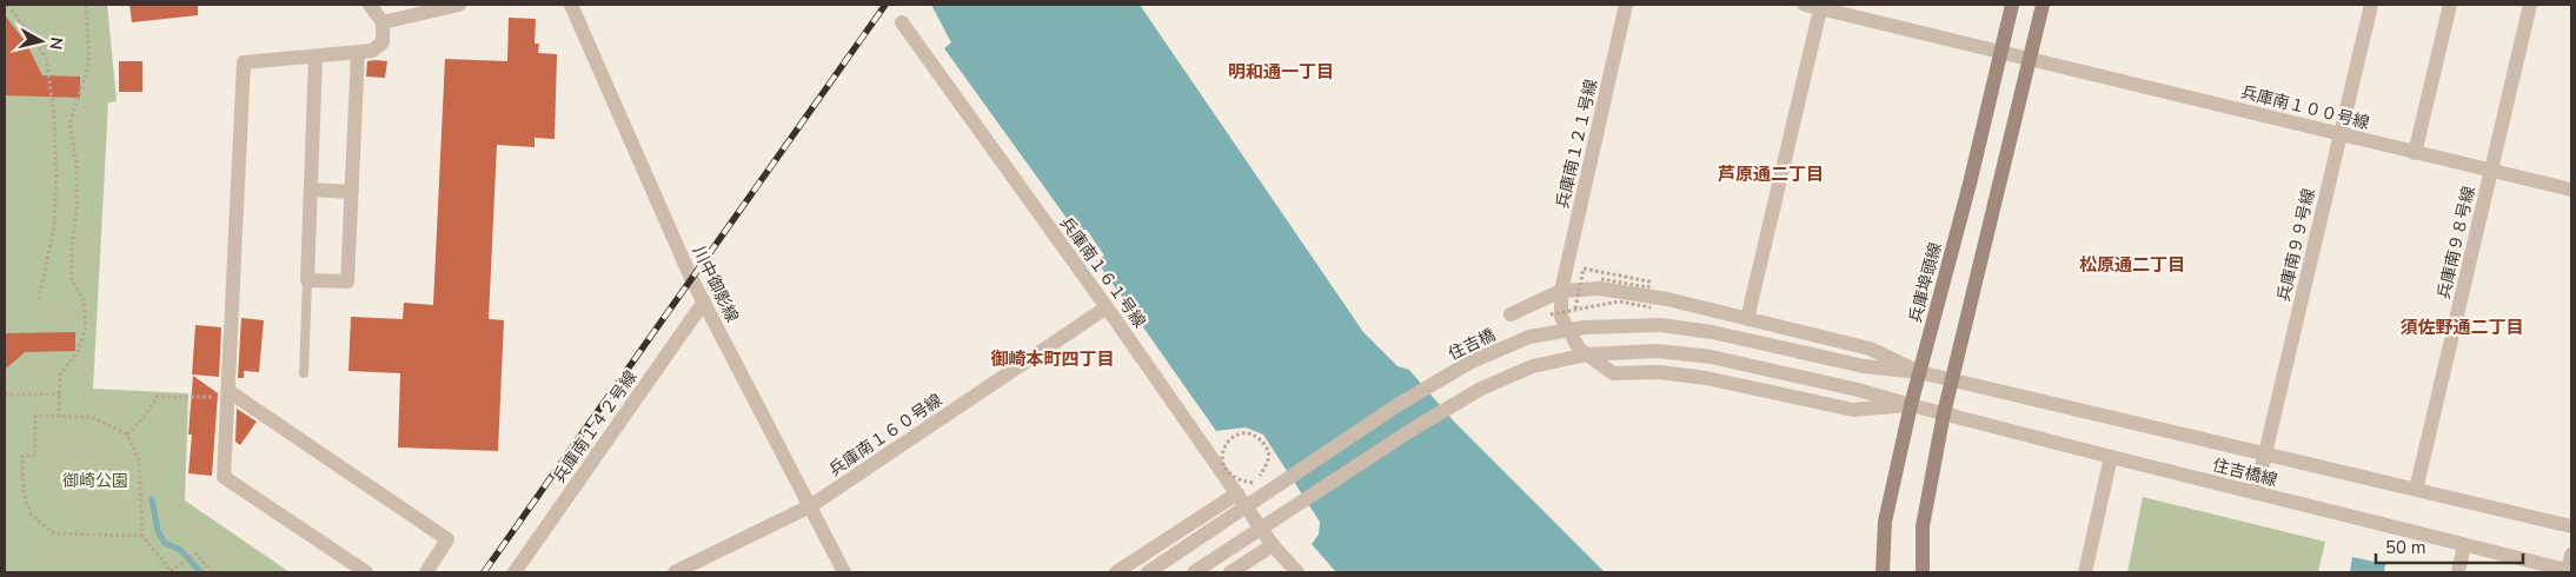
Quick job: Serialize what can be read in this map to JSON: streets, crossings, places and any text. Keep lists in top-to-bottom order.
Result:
{
  "streets": {
    "main road": ["兵庫埠頭線"],
    "street": [
      "兵庫南１００号線",
      "兵庫南１２１号線",
      "兵庫南９８号線",
      "兵庫南９９号線",
      "兵庫南１６１号線",
      "川中御影線",
      "住吉橋",
      "兵庫南１４２号線",
      "兵庫南１６０号線",
      "住吉橋線"
    ]
  },
  "crossings": [
    ["兵庫南１００号線", "兵庫南９８号線"],
    ["兵庫南１００号線", "兵庫南９９号線"],
    ["兵庫南１００号線", "兵庫埠頭線"],
    ["兵庫南１２１号線", "兵庫埠頭線"],
    ["兵庫南１２１号線", "住吉橋線"],
    ["兵庫南９８号線", "住吉橋線"],
    ["兵庫南９９号線", "住吉橋線"],
    ["兵庫南１６１号線", "兵庫南１６０号線"],
    ["兵庫埠頭線", "住吉橋"],
    ["兵庫埠頭線", "住吉橋線"],
    ["川中御影線", "兵庫南１４２号線"],
    ["川中御影線", "兵庫南１６０号線"],
    ["住吉橋", "住吉橋線"]
  ],
  "districts": [
    "明和通一丁目",
    "芦原通二丁目",
    "松原通二丁目",
    "須佐野通二丁目",
    "御崎本町四丁目"
  ],
  "parks": ["御崎公園"],
  "scale_bar": "50 m",
  "north": "right"
}
